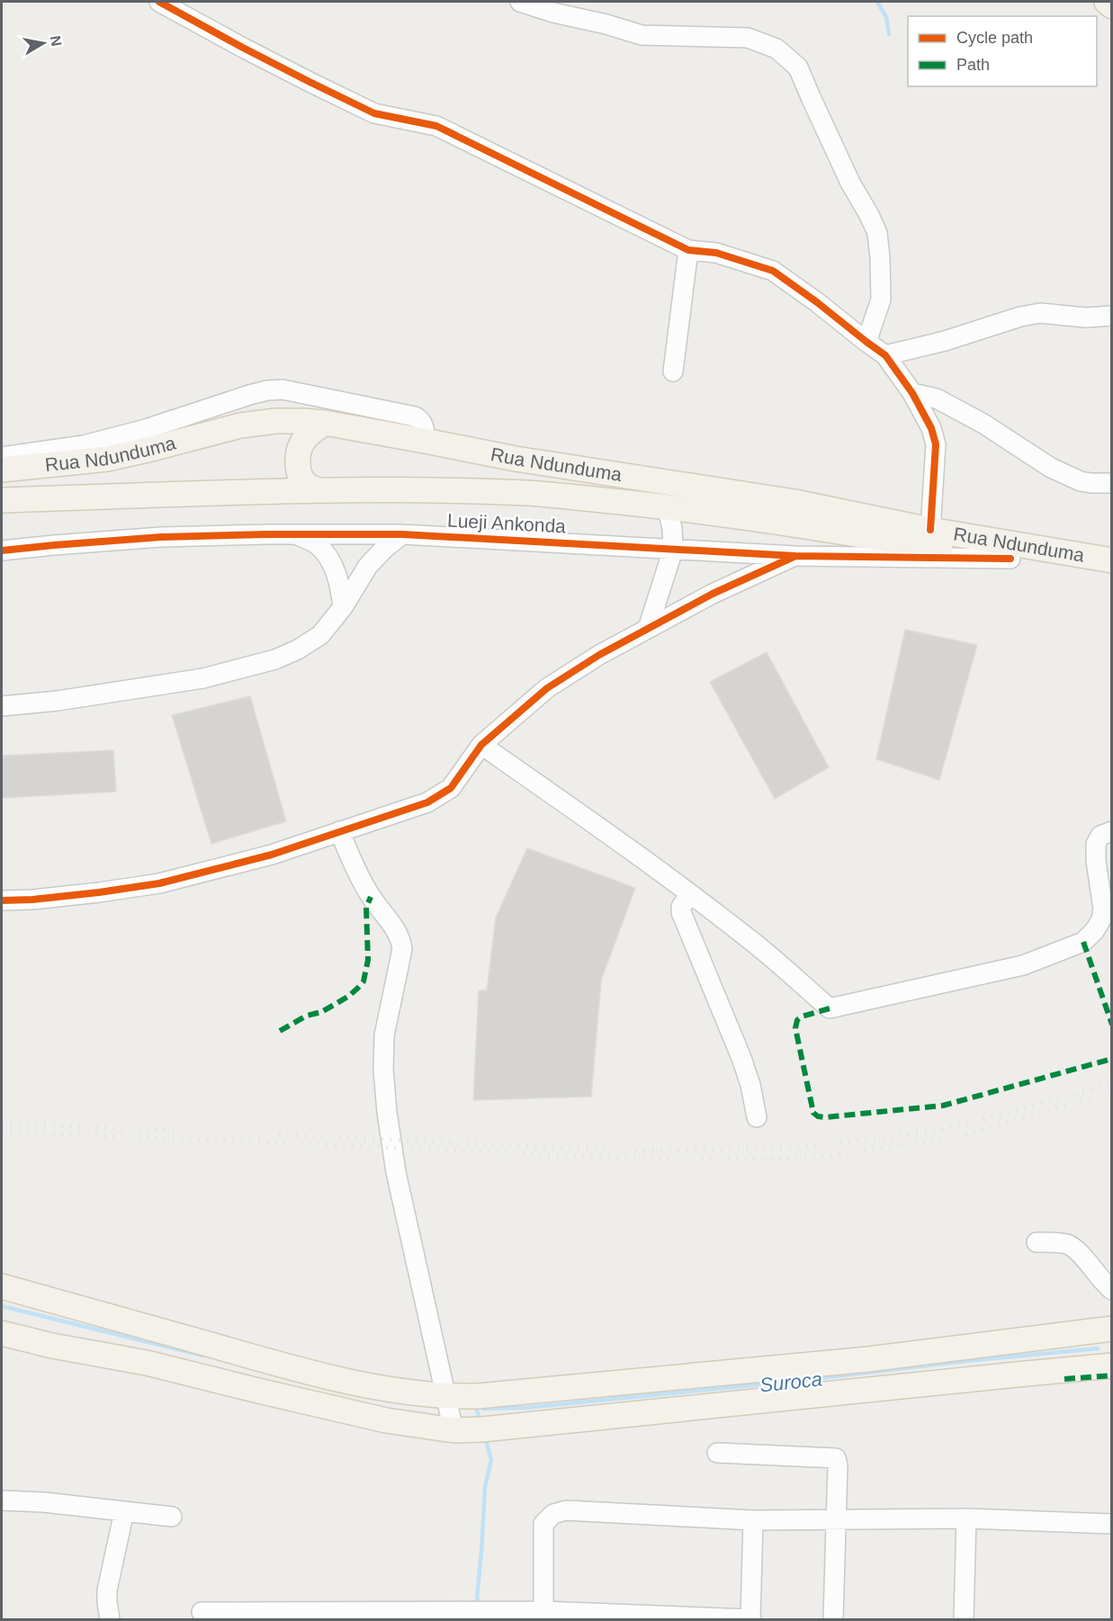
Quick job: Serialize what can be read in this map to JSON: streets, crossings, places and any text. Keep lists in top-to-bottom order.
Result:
{
  "streets": {
    "main road": ["Rua Ndunduma", "Lueji Ankonda"]
  },
  "crossings": [
    ["Rua Ndunduma", "Lueji Ankonda"]
  ],
  "water": ["Suroca"],
  "legend": ["Cycle path", "Path"],
  "north": "right"
}
